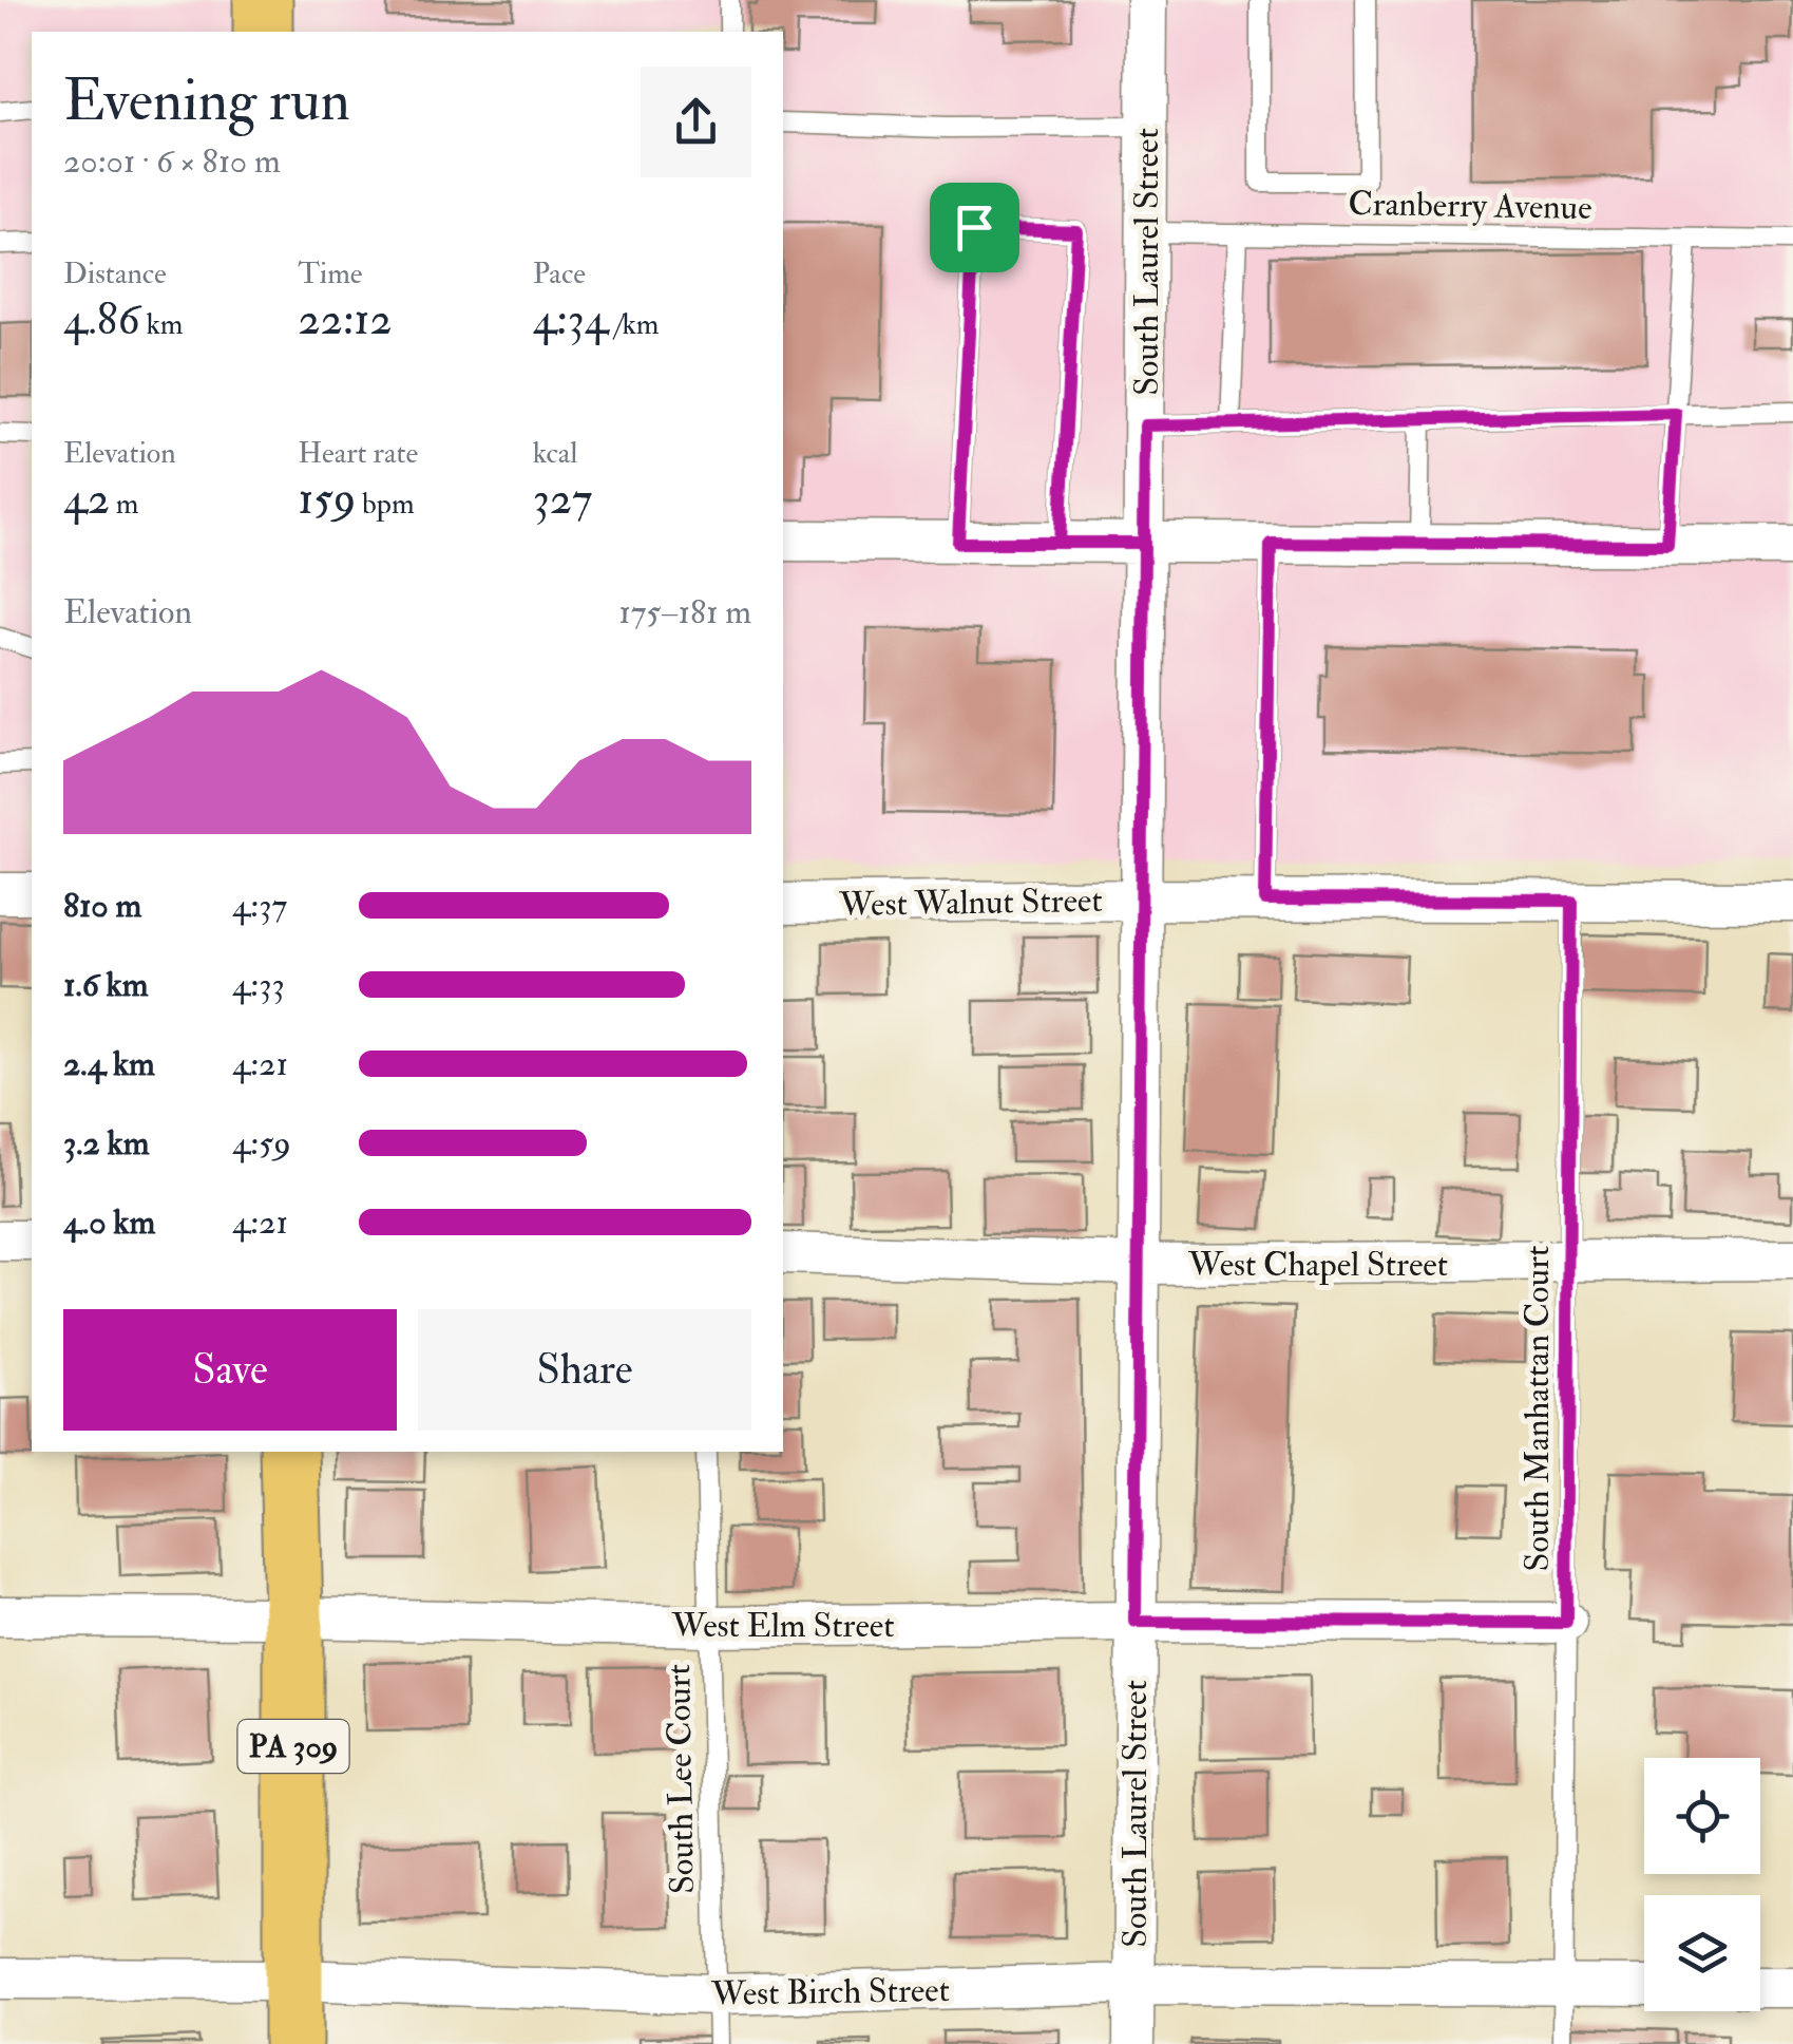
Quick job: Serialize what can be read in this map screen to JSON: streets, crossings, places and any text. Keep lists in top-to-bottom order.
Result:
{
  "streets": {
    "highway": ["PA 309"],
    "street": [
      "South Laurel Street",
      "West Walnut Street",
      "West Chapel Street",
      "West Elm Street",
      "West Birch Street"
    ],
    "lane": ["Cranberry Avenue", "South Manhattan Court", "South Lee Court"]
  },
  "crossings": [
    ["Cranberry Avenue", "South Laurel Street"],
    ["South Laurel Street", "West Walnut Street"],
    ["South Laurel Street", "West Chapel Street"],
    ["South Laurel Street", "West Elm Street"],
    ["South Laurel Street", "West Birch Street"],
    ["West Walnut Street", "South Manhattan Court"],
    ["West Chapel Street", "South Manhattan Court"],
    ["South Manhattan Court", "West Elm Street"],
    ["South Manhattan Court", "West Birch Street"],
    ["West Elm Street", "PA 309"],
    ["West Elm Street", "South Lee Court"],
    ["PA 309", "West Birch Street"],
    ["South Lee Court", "West Birch Street"]
  ],
  "page": {
    "heading": ["Evening run", "20:01 · 6 × 810 m"],
    "stats": [
      ["Distance", "4.86 km"],
      ["Time", "22:12"],
      ["Pace", "4:34 /km"],
      ["Elevation", "42 m"],
      ["Heart rate", "159 bpm"],
      ["kcal", "327"]
    ],
    "chart": ["Elevation", "175–181 m"],
    "list": [
      {
        "name": "810 m",
        "note": "4:37"
      },
      {
        "name": "1.6 km",
        "note": "4:33"
      },
      {
        "name": "2.4 km",
        "note": "4:21"
      },
      {
        "name": "3.2 km",
        "note": "4:59"
      },
      {
        "name": "4.0 km",
        "note": "4:21"
      }
    ],
    "buttons": ["Save", "Share"]
  }
}
